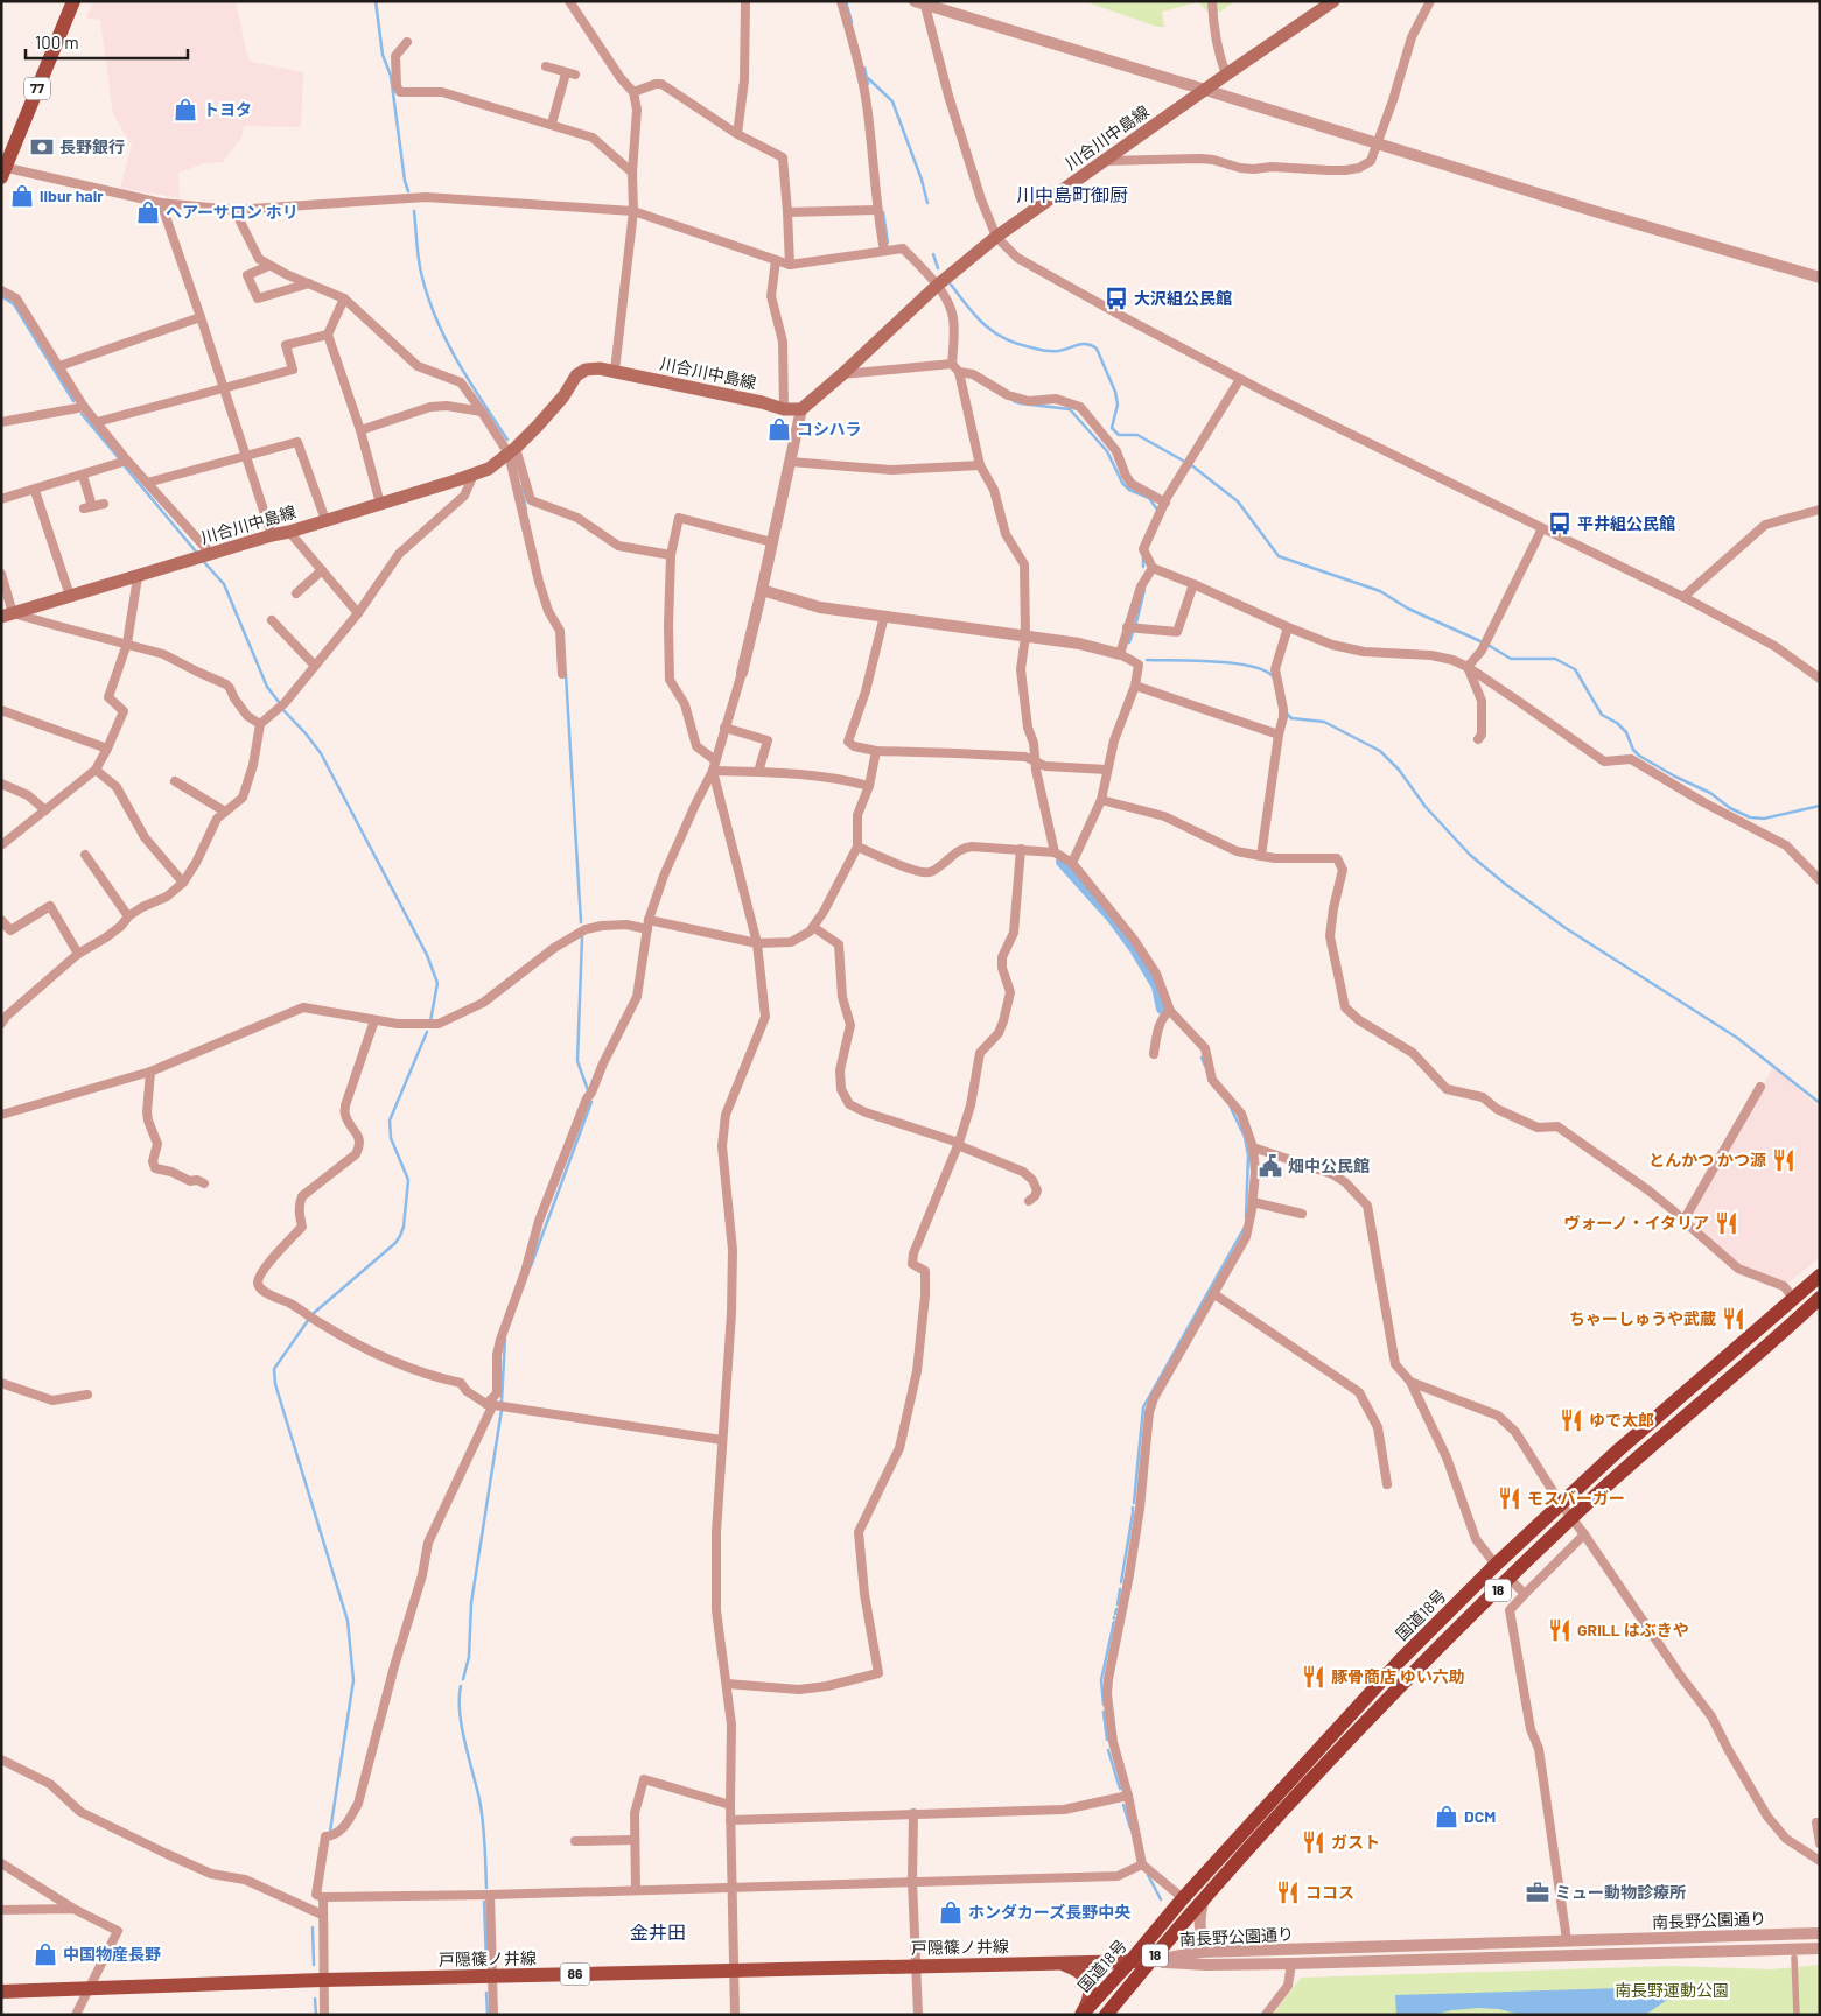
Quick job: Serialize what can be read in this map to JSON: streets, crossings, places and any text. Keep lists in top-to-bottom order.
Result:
{
  "streets": {
    "highway": ["18", "国道18号"],
    "main road": [
      "77",
      "川合川中島線",
      "戸隠篠ノ井線",
      "86"
    ],
    "street": ["南長野公園通り"]
  },
  "crossings": [
    ["国道18号", "南長野公園通り"],
    ["国道18号", "戸隠篠ノ井線"],
    ["南長野公園通り", "戸隠篠ノ井線"]
  ],
  "districts": ["川中島町御厨", "金井田"],
  "parks": ["南長野運動公園"],
  "places": {
    "shop": [
      "トヨタ",
      "libur hair",
      "ヘアーサロン ホリ",
      "コシハラ",
      "DCM",
      "ホンダカーズ長野中央",
      "中国物産長野"
    ],
    "bank": ["長野銀行"],
    "bus stop": ["大沢組公民館", "平井組公民館"],
    "restaurant": [
      "とんかつ かつ源",
      "ヴォーノ・イタリア",
      "ちゃーしゅうや武蔵",
      "ゆで太郎",
      "モスバーガー",
      "GRILL はぶきや",
      "豚骨商店 ゆい六助",
      "ガスト",
      "ココス"
    ],
    "public building": ["畑中公民館"],
    "office": ["ミュー動物診療所"]
  },
  "scale_bar": "100 m"
}
